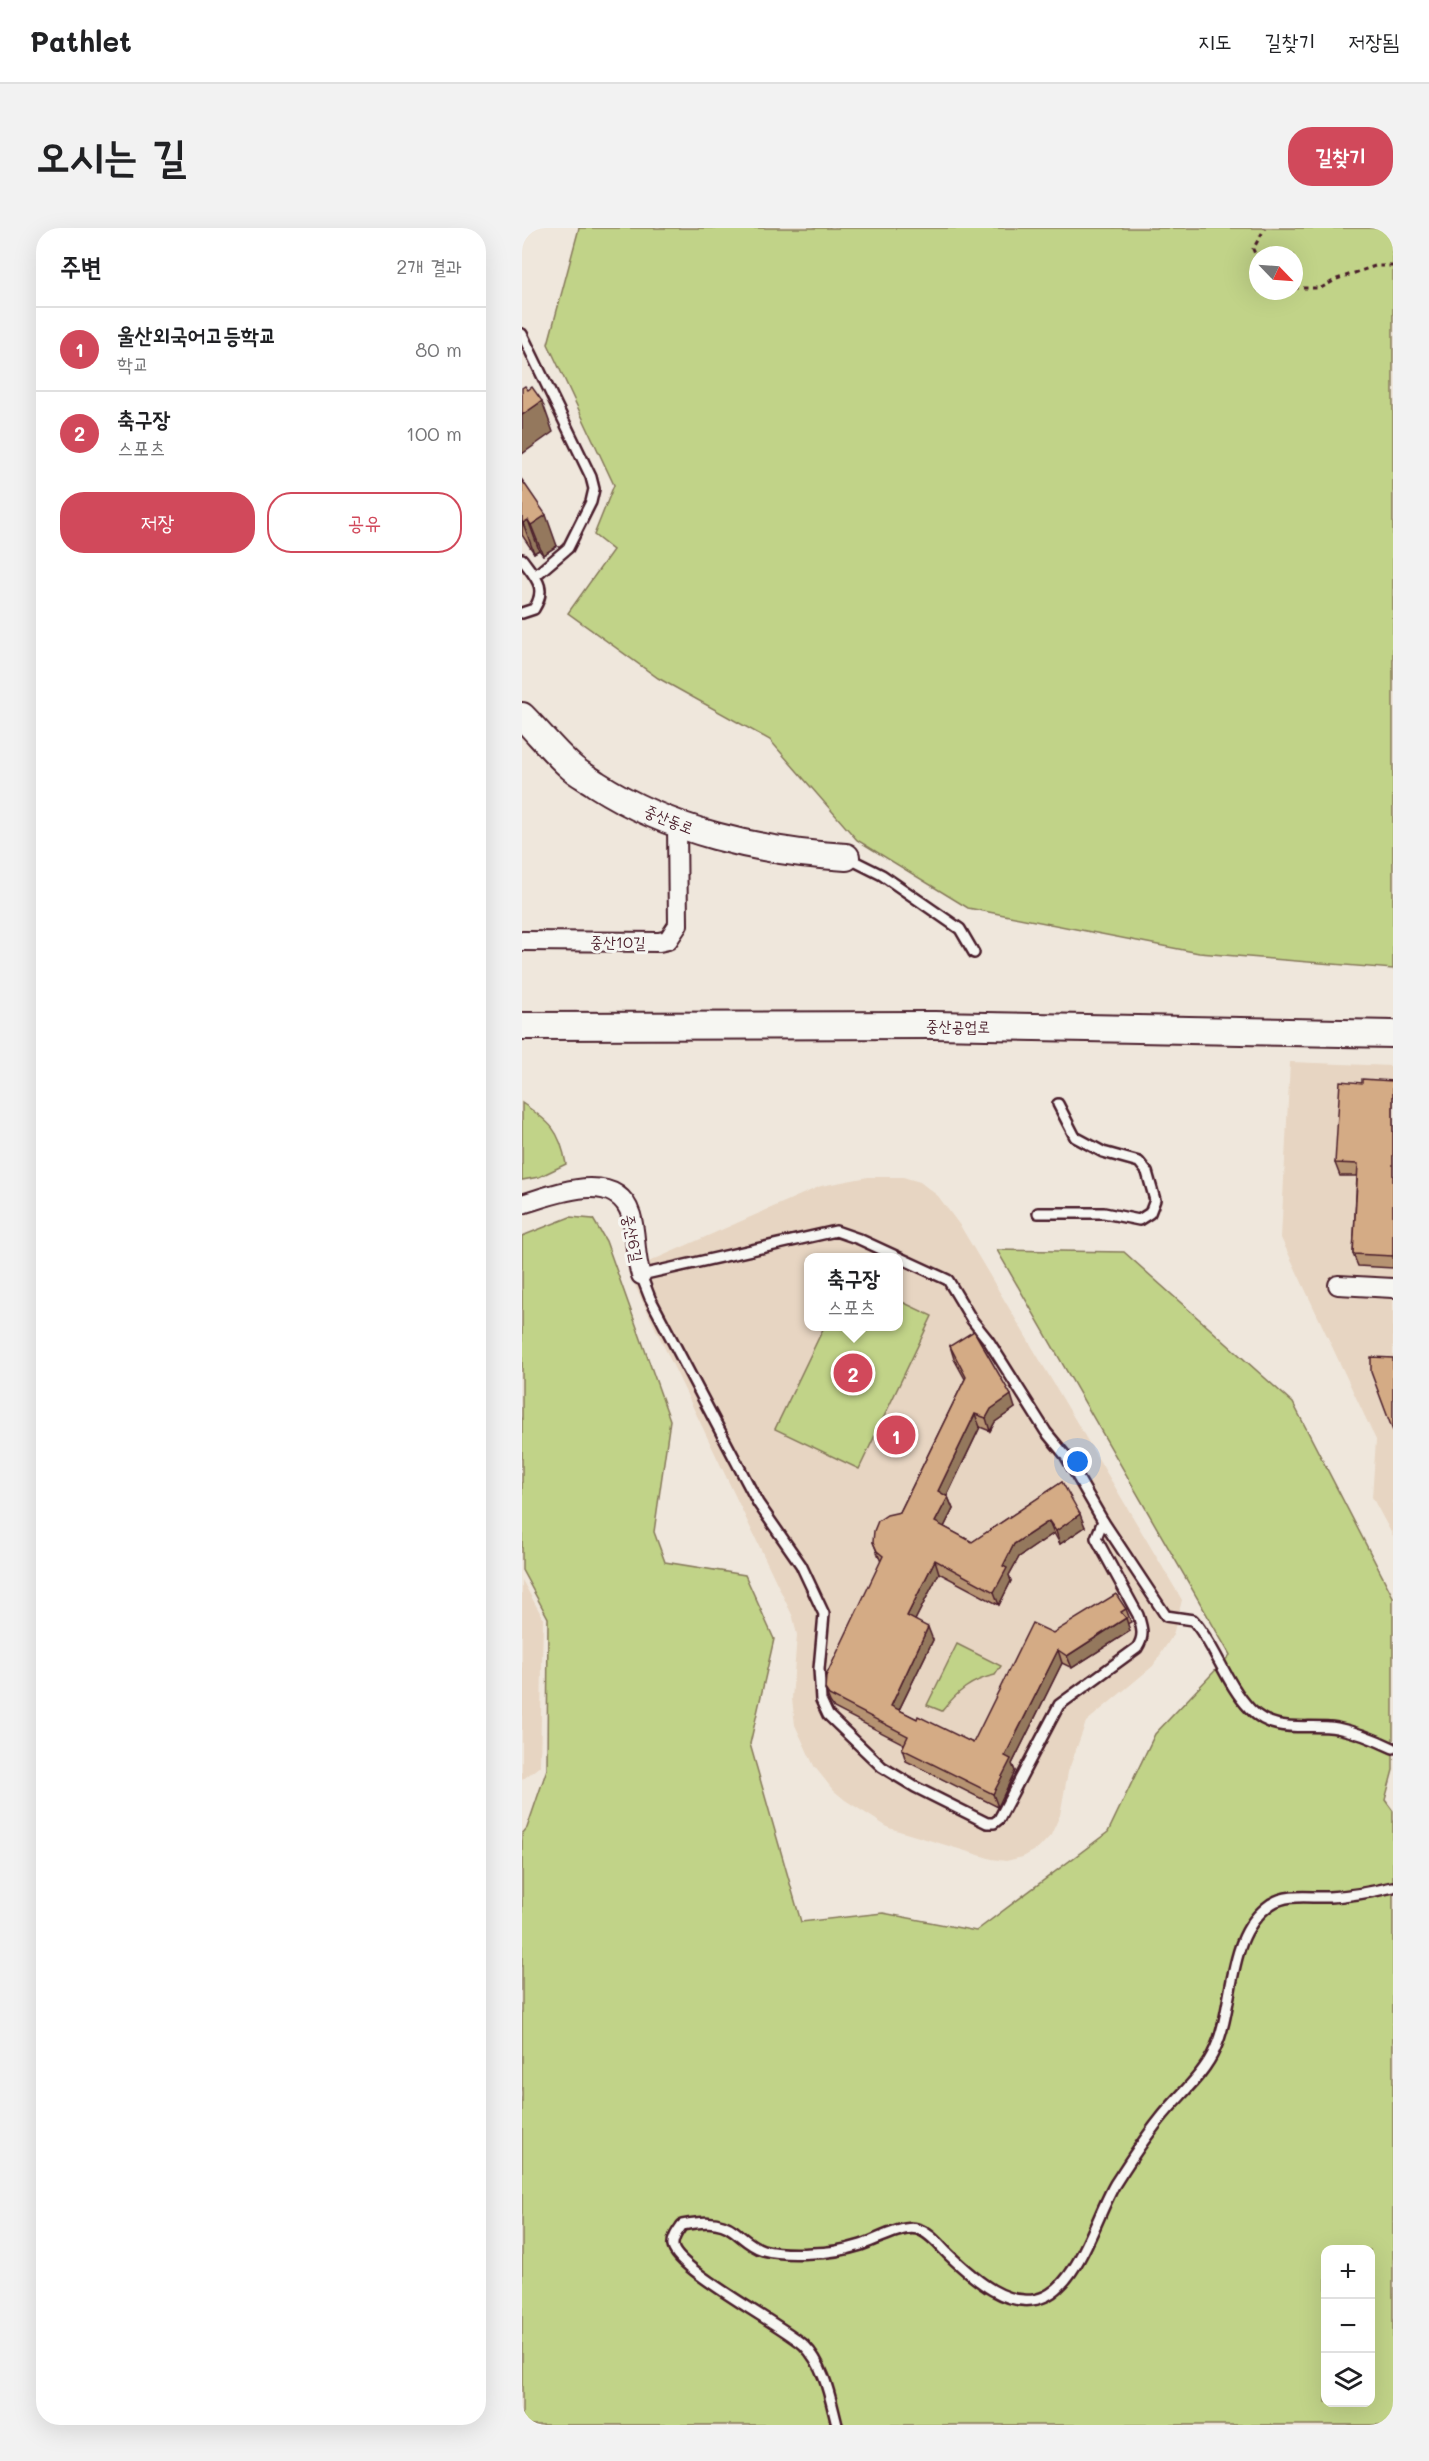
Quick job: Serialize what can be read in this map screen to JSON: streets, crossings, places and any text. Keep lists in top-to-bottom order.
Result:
{
  "streets": {
    "street": [
      "중산동로",
      "중산10길",
      "중산공업로",
      "중산6길"
    ]
  },
  "crossings": [
    ["중산동로", "중산10길"]
  ],
  "north": "bottom right",
  "page": {
    "header": "Pathlet",
    "nav": ["지도", "길찾기", "저장됨"],
    "title": "오시는 길",
    "buttons": [
      "길찾기",
      ["저장", "공유"]
    ],
    "heading": ["주변", "2개 결과"],
    "list": [
      {
        "mark": "1",
        "name": "울산외국어고등학교",
        "note": "학교",
        "value": "80 m"
      },
      {
        "mark": "2",
        "name": "축구장",
        "note": "스포츠",
        "value": "100 m"
      }
    ],
    "popup": ["축구장", "스포츠"],
    "pins": ["2", "1"],
    "map_buttons": ["+", "−"]
  }
}
